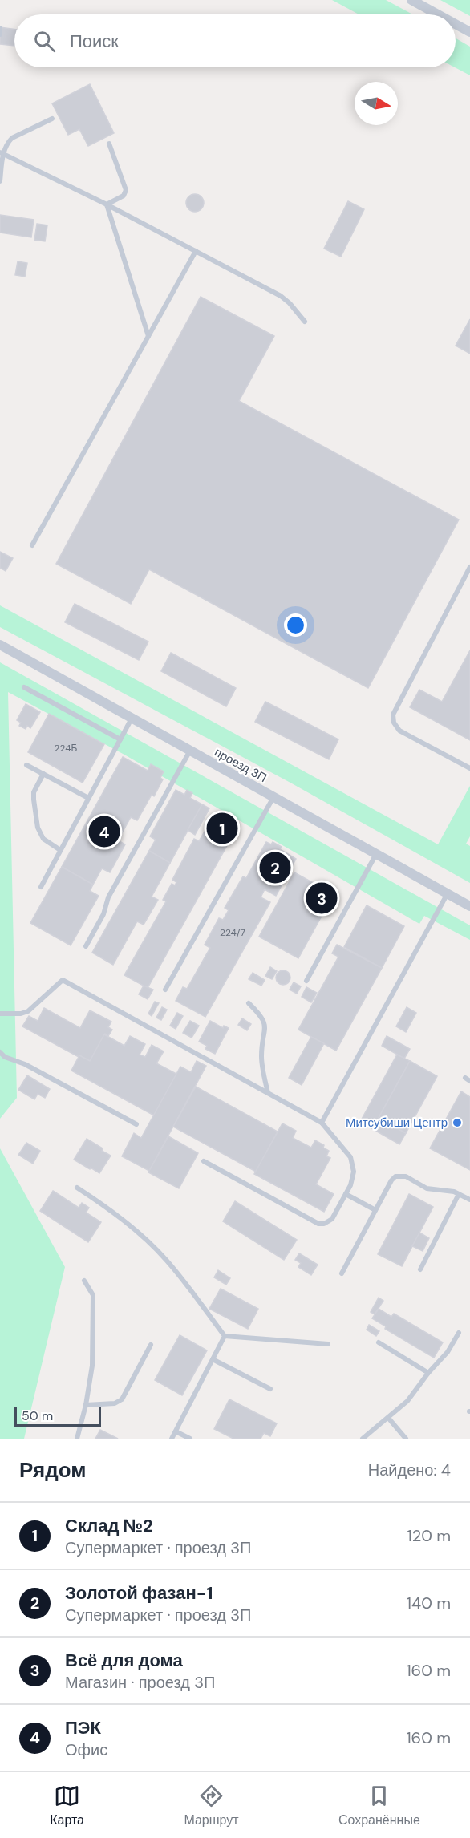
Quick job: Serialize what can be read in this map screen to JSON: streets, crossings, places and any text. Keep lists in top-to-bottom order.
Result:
{
  "streets": {
    "street": ["проезд 3П"]
  },
  "places": ["Митсубиши Центр"],
  "house_numbers": ["224Б", "224/7"],
  "scale_bar": "50 m",
  "north": "right",
  "page": {
    "search": "Поиск",
    "pins": [
      "1",
      "4",
      "2",
      "3"
    ],
    "scale": "50 m",
    "heading": ["Рядом", "Найдено: 4"],
    "list": [
      {
        "mark": "1",
        "name": "Склад №2",
        "note": "Супермаркет · проезд 3П",
        "value": "120 m"
      },
      {
        "mark": "2",
        "name": "Золотой фазан-1",
        "note": "Супермаркет · проезд 3П",
        "value": "140 m"
      },
      {
        "mark": "3",
        "name": "Всё для дома",
        "note": "Магазин · проезд 3П",
        "value": "160 m"
      },
      {
        "mark": "4",
        "name": "ПЭК",
        "note": "Офис",
        "value": "160 m"
      }
    ],
    "nav": ["Карта", "Маршрут", "Сохранённые"]
  }
}
